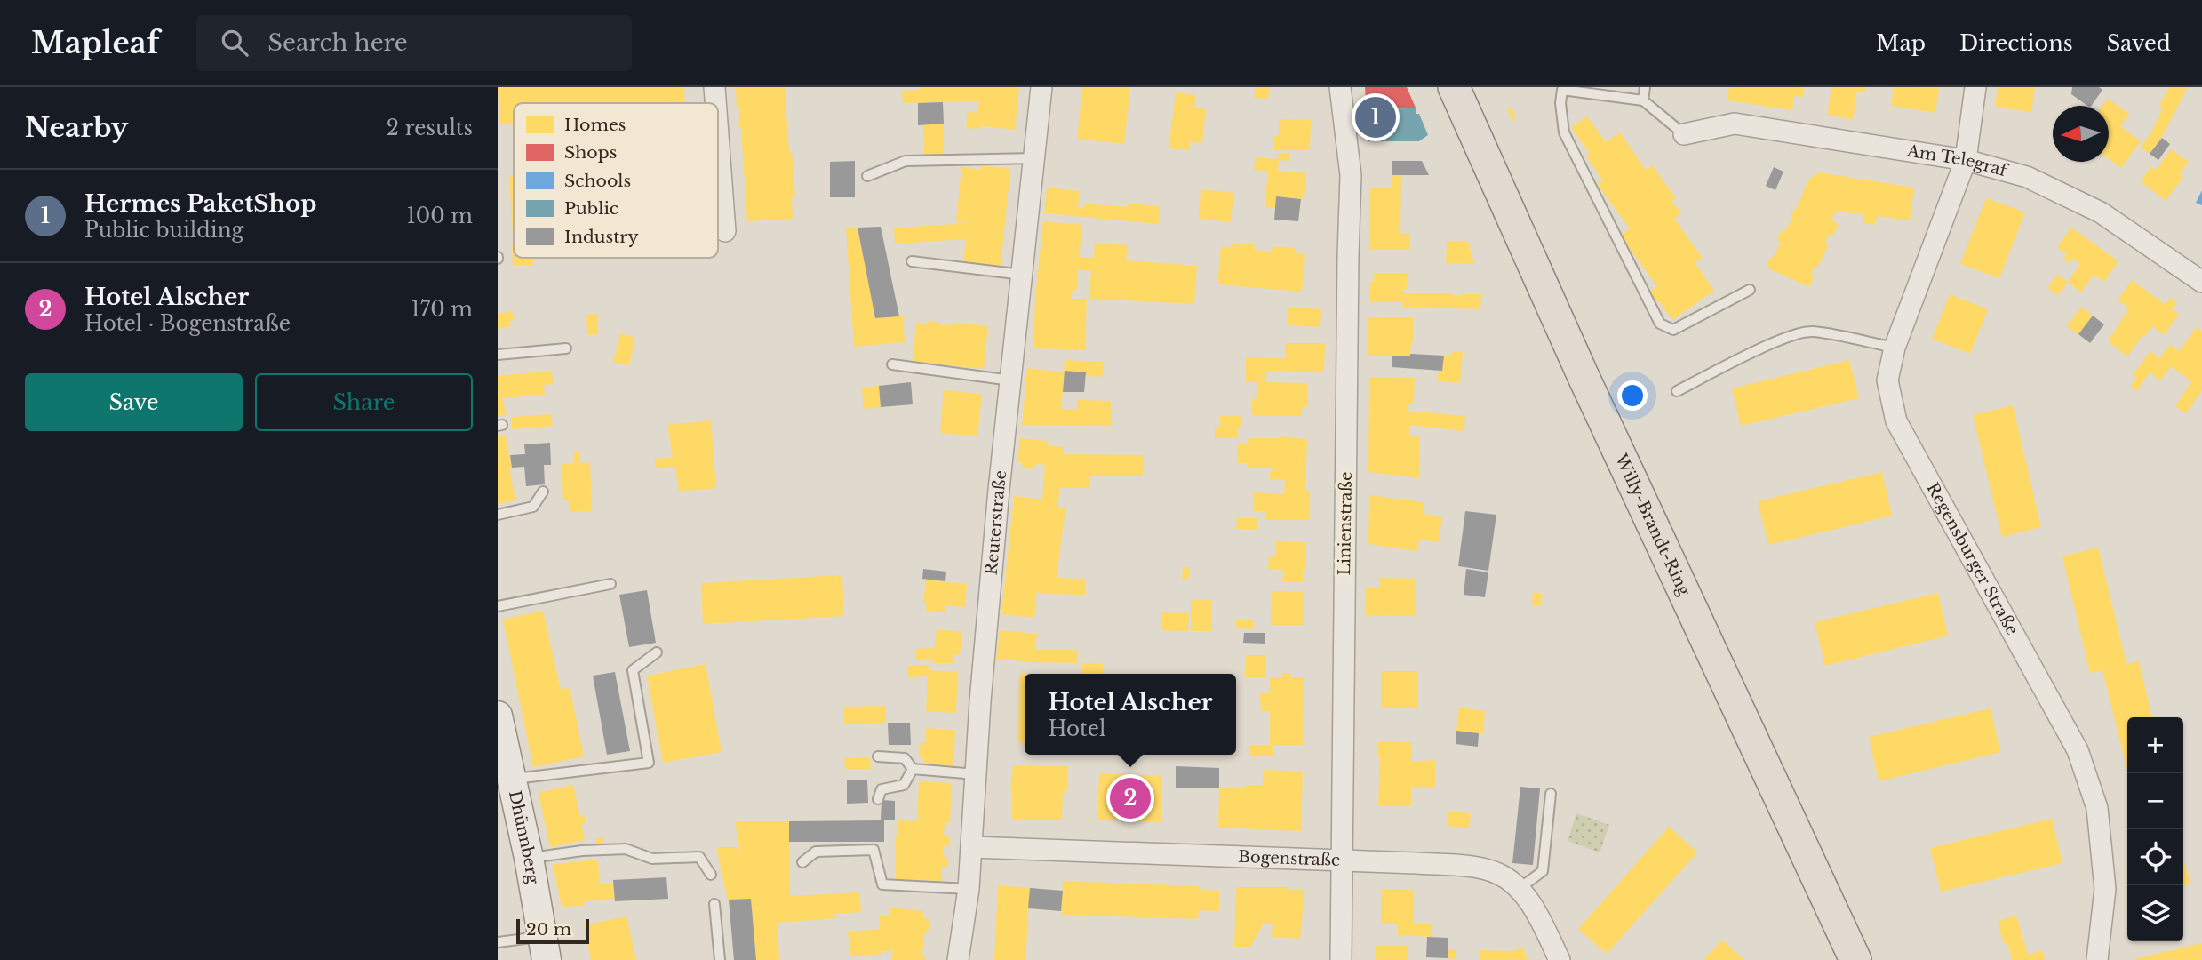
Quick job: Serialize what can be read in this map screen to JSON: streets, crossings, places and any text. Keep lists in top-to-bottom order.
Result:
{
  "streets": {
    "main road": ["Willy-Brandt-Ring"],
    "street": [
      "Am Telegraf",
      "Reuterstraße",
      "Linienstraße",
      "Regensburger Straße",
      "Dhünnberg",
      "Bogenstraße"
    ]
  },
  "crossings": [
    ["Am Telegraf", "Regensburger Straße"],
    ["Reuterstraße", "Bogenstraße"],
    ["Linienstraße", "Bogenstraße"]
  ],
  "legend": [
    "Homes",
    "Shops",
    "Schools",
    "Public",
    "Industry"
  ],
  "scale_bar": "20 m",
  "north": "left",
  "page": {
    "header": "Mapleaf",
    "search": "Search here",
    "nav": ["Map", "Directions", "Saved"],
    "heading": ["Nearby", "2 results"],
    "pins": ["1", "2"],
    "list": [
      {
        "mark": "1",
        "name": "Hermes PaketShop",
        "note": "Public building",
        "value": "100 m"
      },
      {
        "mark": "2",
        "name": "Hotel Alscher",
        "note": "Hotel · Bogenstraße",
        "value": "170 m"
      }
    ],
    "buttons": ["Save", "Share"],
    "popup": ["Hotel Alscher", "Hotel"],
    "map_buttons": ["+", "−"],
    "scale": "20 m"
  }
}
